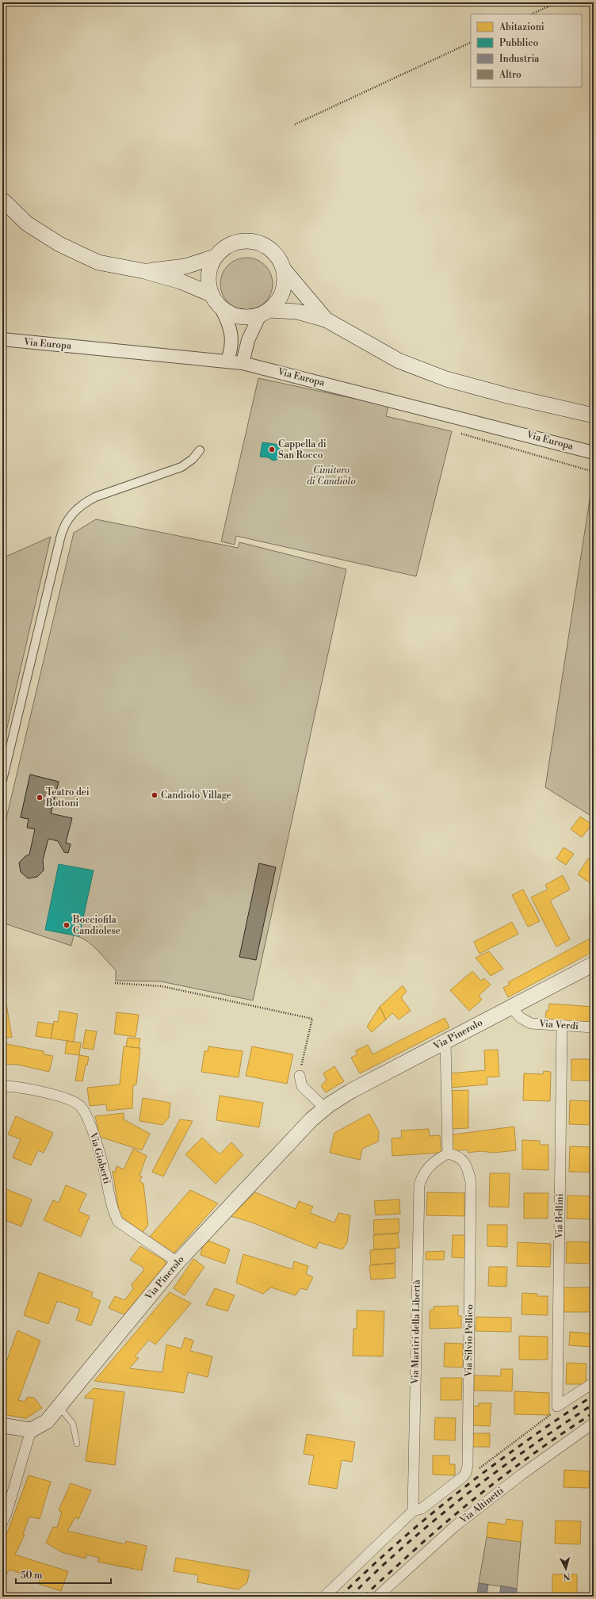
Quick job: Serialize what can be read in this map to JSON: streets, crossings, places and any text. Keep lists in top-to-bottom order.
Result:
{
  "streets": {
    "main road": ["Via Pinerolo"],
    "street": [
      "Via Europa",
      "Via Verdi",
      "Via Gioberti",
      "Via Bellini",
      "Via Martiri della Libertà",
      "Via Silvio Pellico",
      "Via Altinetti"
    ]
  },
  "crossings": [
    ["Via Verdi", "Via Pinerolo"],
    ["Via Verdi", "Via Bellini"],
    ["Via Pinerolo", "Via Gioberti"],
    ["Via Martiri della Libertà", "Via Silvio Pellico"]
  ],
  "parks": ["Cimitero di Candiolo"],
  "places": [
    "Cappella di San Rocco",
    "Candiolo Village",
    "Teatro dei Bottoni",
    "Bocciofila Candiolese"
  ],
  "legend": [
    "Abitazioni",
    "Pubblico",
    "Industria",
    "Altro"
  ],
  "scale_bar": "50 m",
  "north": "bottom"
}
